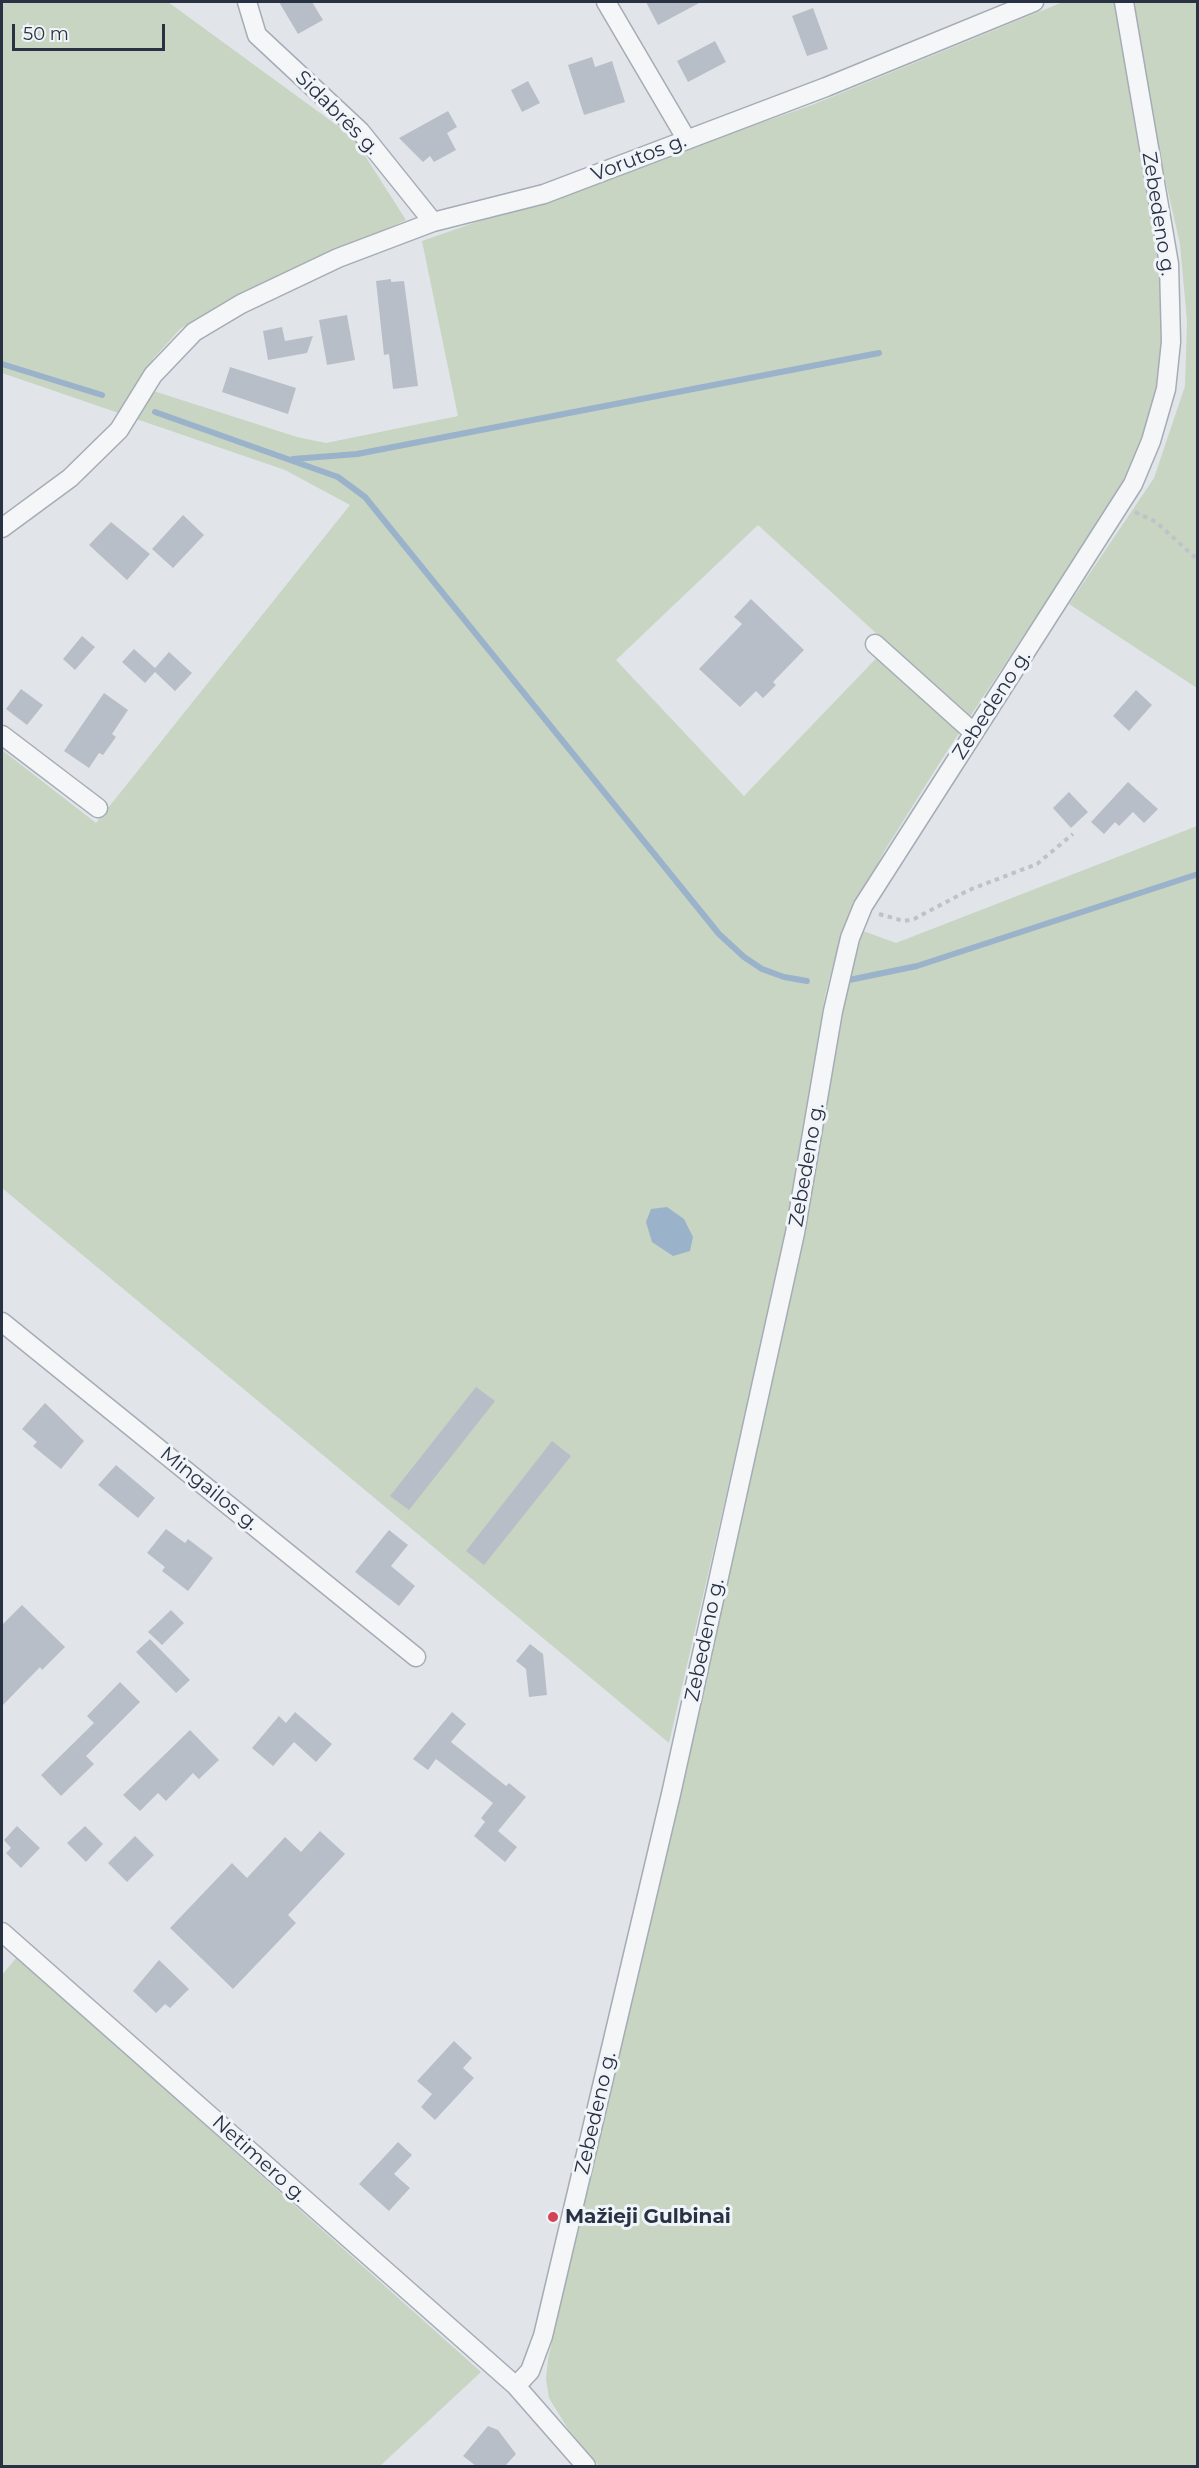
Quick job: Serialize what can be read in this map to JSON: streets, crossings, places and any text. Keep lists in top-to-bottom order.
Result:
{
  "streets": {
    "street": [
      "Sidabrės g.",
      "Vorutos g.",
      "Zebedeno g.",
      "Mingailos g.",
      "Netimero g."
    ]
  },
  "crossings": [
    ["Sidabrės g.", "Vorutos g."],
    ["Zebedeno g.", "Netimero g."]
  ],
  "places": ["Mažieji Gulbinai"],
  "scale_bar": "50 m"
}
